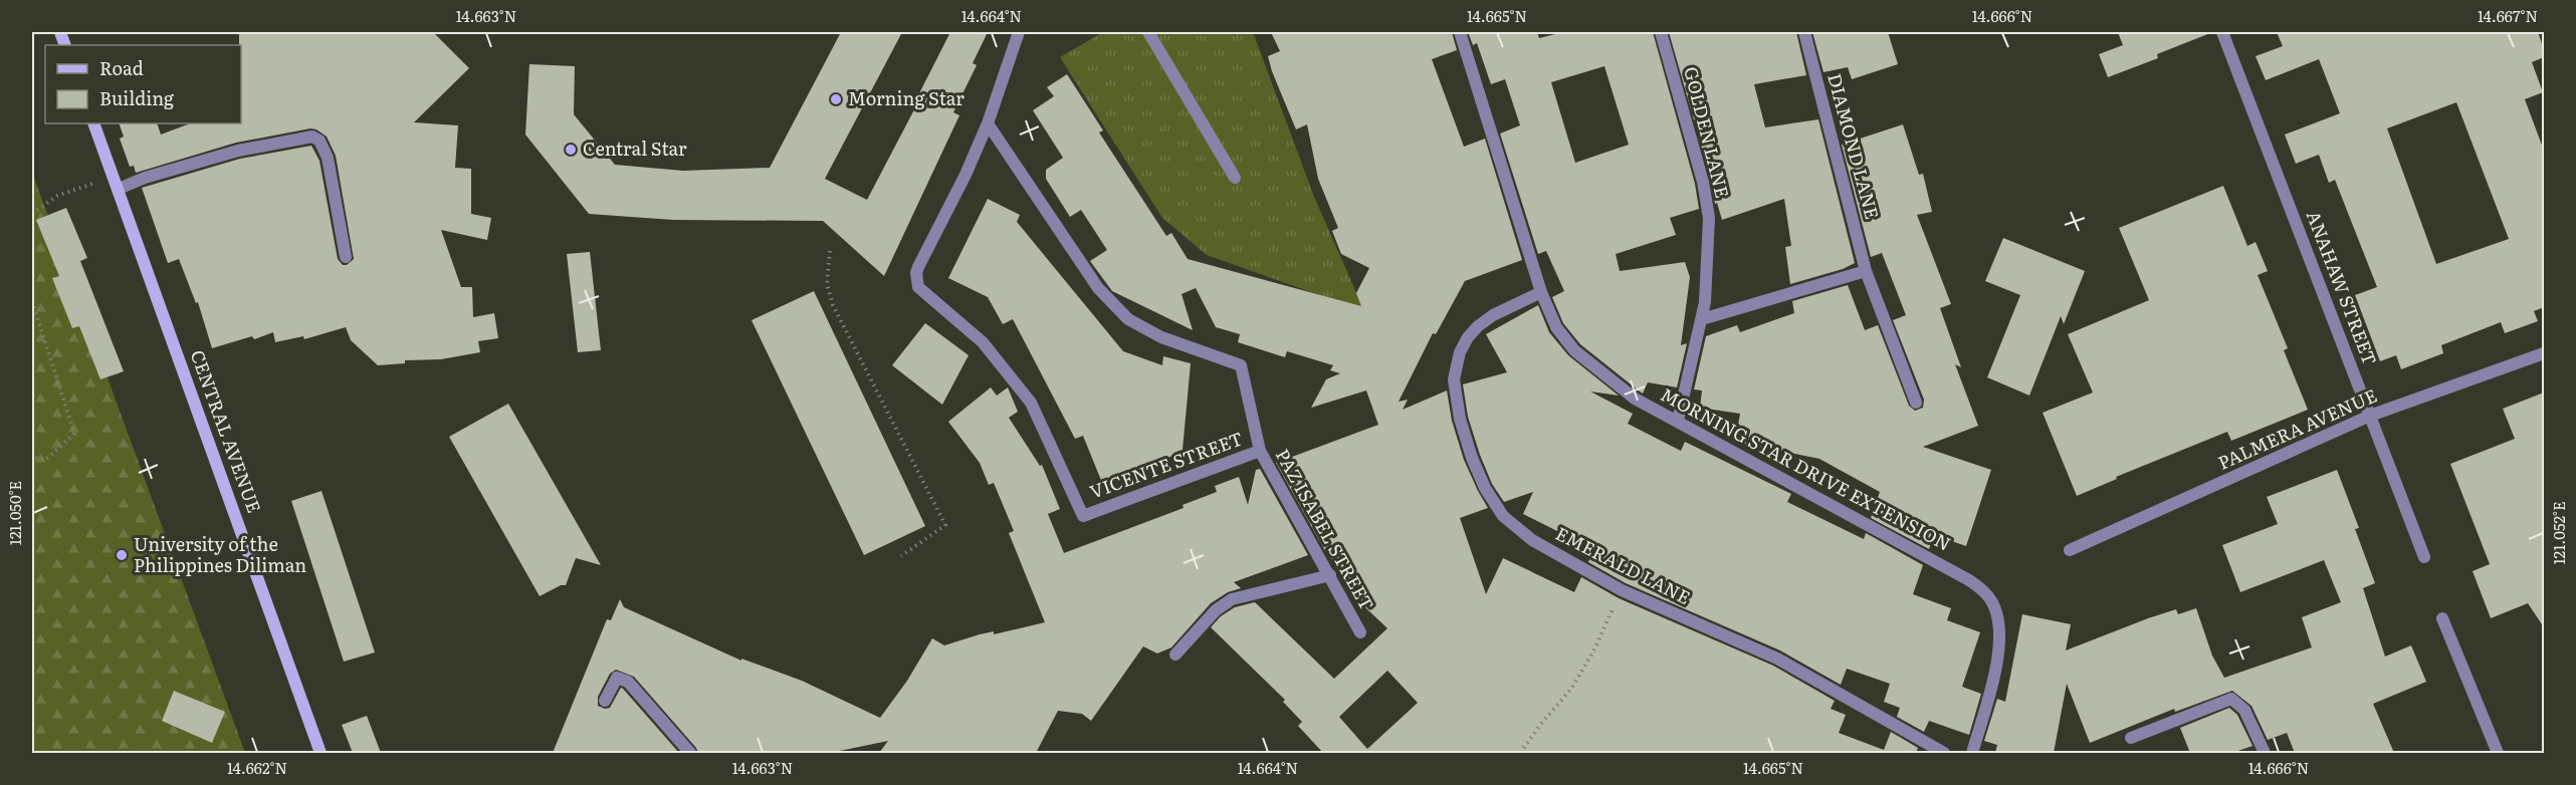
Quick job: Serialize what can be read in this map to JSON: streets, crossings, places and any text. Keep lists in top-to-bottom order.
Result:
{
  "streets": {
    "main road": ["CENTRAL AVENUE"],
    "street": [
      "GOLDEN LANE",
      "DIAMOND LANE",
      "ANAHAW STREET",
      "PALMERA AVENUE",
      "VICENTE STREET",
      "MORNING STAR DRIVE EXTENSION",
      "PAZ ISABEL STREET",
      "EMERALD LANE"
    ]
  },
  "crossings": [
    ["GOLDEN LANE", "MORNING STAR DRIVE EXTENSION"],
    ["ANAHAW STREET", "PALMERA AVENUE"],
    ["VICENTE STREET", "PAZ ISABEL STREET"],
    ["MORNING STAR DRIVE EXTENSION", "EMERALD LANE"]
  ],
  "places": ["Morning Star", "Central Star", "University of the Philippines Diliman"],
  "legend": ["Road", "Building"],
  "coordinates": [
    "14.663°N",
    "14.664°N",
    "14.665°N",
    "14.666°N",
    "14.667°N",
    "121.050°E",
    "121.052°E",
    "14.662°N"
  ]
}
